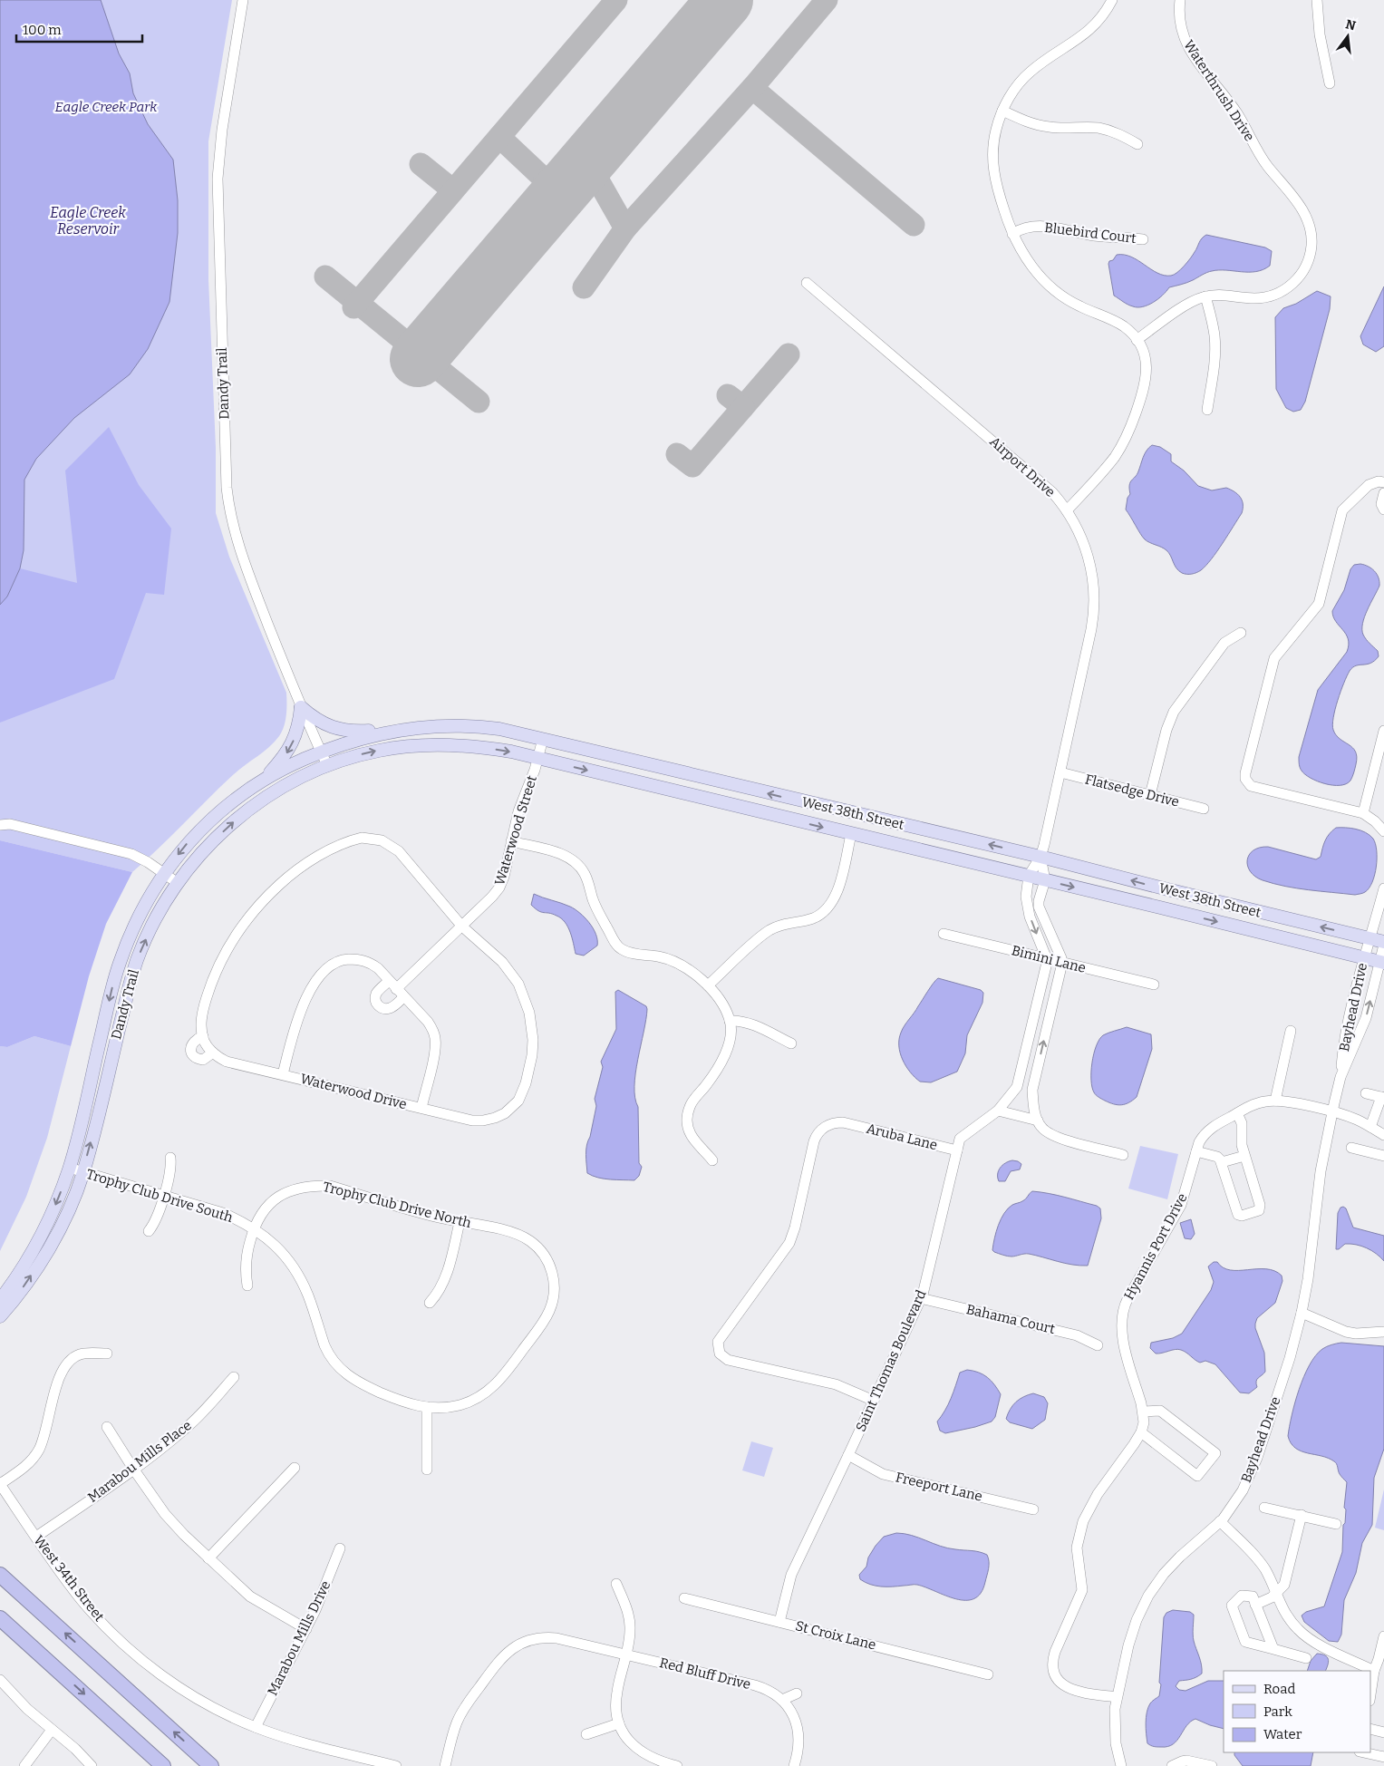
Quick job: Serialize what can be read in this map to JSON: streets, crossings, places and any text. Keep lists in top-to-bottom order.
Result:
{
  "streets": {
    "main road": ["Dandy Trail", "West 38th Street"],
    "street": [
      "Waterthrush Drive",
      "Bluebird Court",
      "Airport Drive",
      "Flatsedge Drive",
      "Waterwood Street",
      "Bimini Lane",
      "Bayhead Drive",
      "Waterwood Drive",
      "Aruba Lane",
      "Trophy Club Drive South",
      "Trophy Club Drive North",
      "Hyannis Port Drive",
      "Bahama Court",
      "Saint Thomas Boulevard",
      "Marabou Mills Place",
      "Freeport Lane",
      "West 34th Street",
      "St Croix Lane",
      "Marabou Mills Drive",
      "Red Bluff Drive"
    ]
  },
  "crossings": [
    ["Dandy Trail", "West 38th Street"],
    ["Dandy Trail", "Trophy Club Drive South"],
    ["Airport Drive", "Flatsedge Drive"],
    ["Airport Drive", "West 38th Street"],
    ["West 38th Street", "Waterwood Street"],
    ["West 38th Street", "Bayhead Drive"],
    ["Waterwood Street", "Waterwood Drive"],
    ["Bimini Lane", "Saint Thomas Boulevard"],
    ["Bayhead Drive", "Hyannis Port Drive"],
    ["Aruba Lane", "Saint Thomas Boulevard"],
    ["Trophy Club Drive South", "Trophy Club Drive North"],
    ["Bahama Court", "Saint Thomas Boulevard"],
    ["Saint Thomas Boulevard", "Freeport Lane"],
    ["Saint Thomas Boulevard", "St Croix Lane"],
    ["Marabou Mills Place", "West 34th Street"],
    ["West 34th Street", "Marabou Mills Drive"]
  ],
  "water": ["Eagle Creek Reservoir"],
  "parks": ["Eagle Creek Park"],
  "legend": ["Road", "Park", "Water"],
  "scale_bar": "100 m",
  "north": "top"
}
